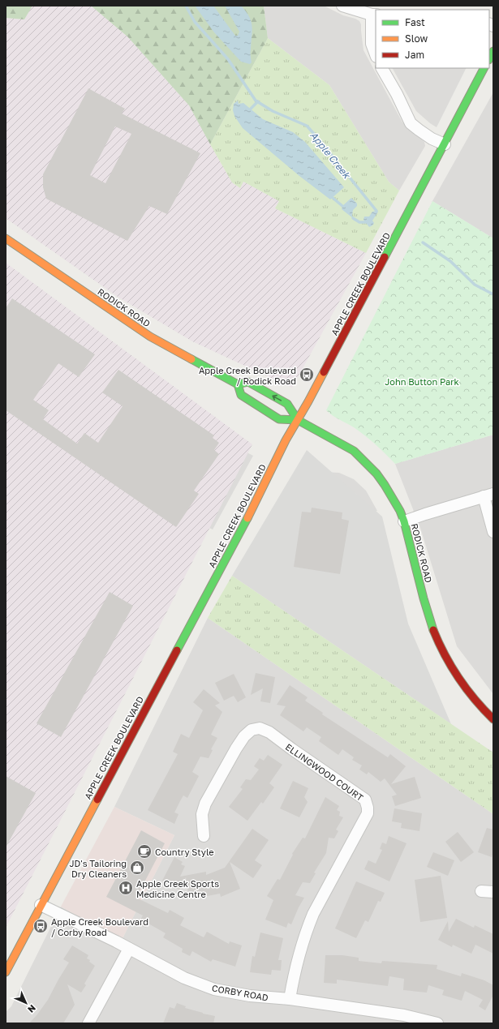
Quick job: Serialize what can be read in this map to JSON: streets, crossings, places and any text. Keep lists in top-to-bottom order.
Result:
{
  "streets": {
    "main road": ["APPLE CREEK BOULEVARD", "RODICK ROAD"],
    "street": ["ELLINGWOOD COURT", "CORBY ROAD"]
  },
  "crossings": [
    ["APPLE CREEK BOULEVARD", "RODICK ROAD"],
    ["APPLE CREEK BOULEVARD", "CORBY ROAD"],
    ["ELLINGWOOD COURT", "CORBY ROAD"]
  ],
  "water": ["Apple Creek"],
  "parks": ["John Button Park"],
  "places": {
    "bus stop": ["Apple Creek Boulevard / Rodick Road", "Apple Creek Boulevard / Corby Road"],
    "cafe": ["Country Style"],
    "shop": ["JD's Tailoring Dry Cleaners"],
    "hospital": ["Apple Creek Sports Medicine Centre"]
  },
  "legend": ["Fast", "Slow", "Jam"],
  "north": "bottom right"
}
